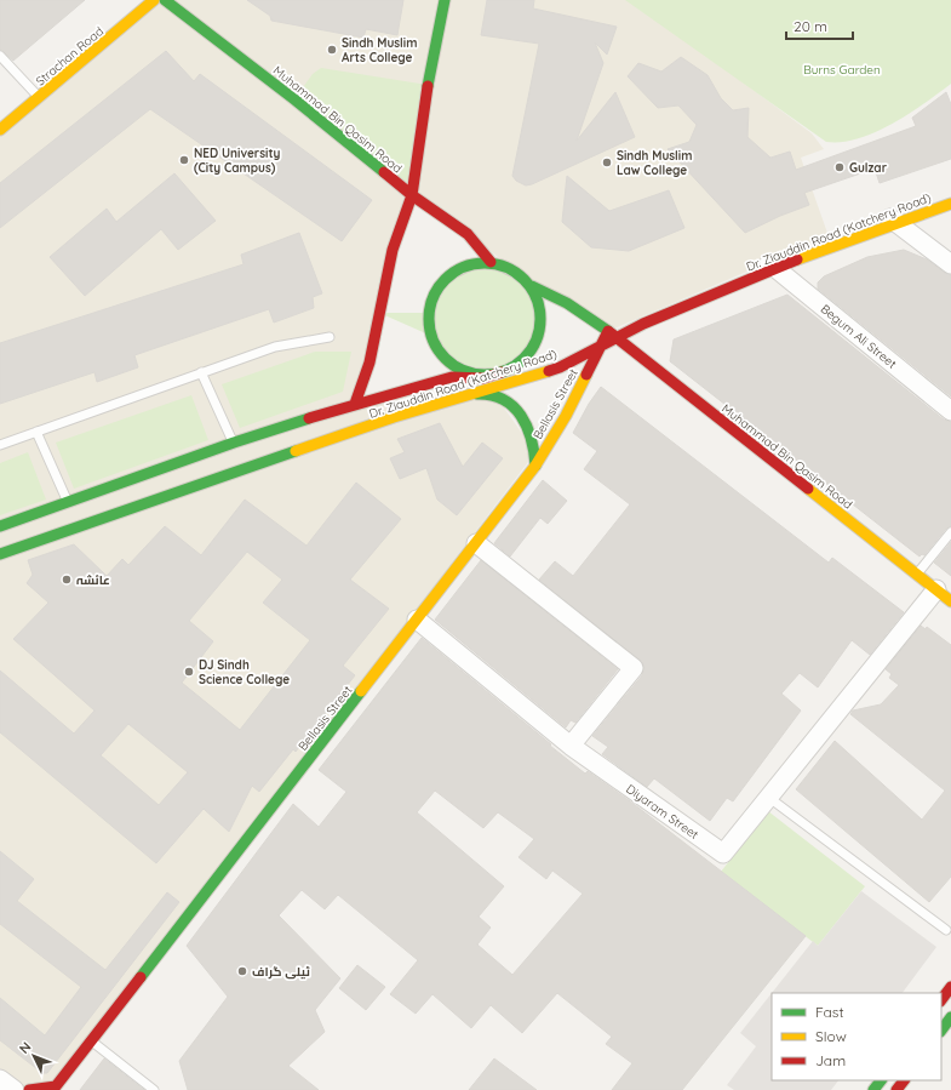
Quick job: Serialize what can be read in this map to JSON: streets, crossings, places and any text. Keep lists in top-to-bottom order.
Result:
{
  "streets": {
    "main road": [
      "Strachan Road",
      "Muhammad Bin Qasim Road",
      "Dr. Ziauddin Road (Katchery Road)",
      "Bellasis Street"
    ],
    "street": ["Begum Ali Street", "Diyaram Street"]
  },
  "crossings": [
    ["Muhammad Bin Qasim Road", "Dr. Ziauddin Road (Katchery Road)"],
    ["Muhammad Bin Qasim Road", "Bellasis Street"],
    ["Muhammad Bin Qasim Road", "Diyaram Street"],
    ["Dr. Ziauddin Road (Katchery Road)", "Begum Ali Street"],
    ["Dr. Ziauddin Road (Katchery Road)", "Bellasis Street"]
  ],
  "parks": ["Burns Garden"],
  "places": [
    "Sindh Muslim Arts College",
    "NED University (City Campus)",
    "Sindh Muslim Law College",
    "Gulzar",
    "عائشہ",
    "DJ Sindh Science College",
    "ٹیلی گراف"
  ],
  "legend": ["Fast", "Slow", "Jam"],
  "scale_bar": "20 m",
  "north": "top left"
}
